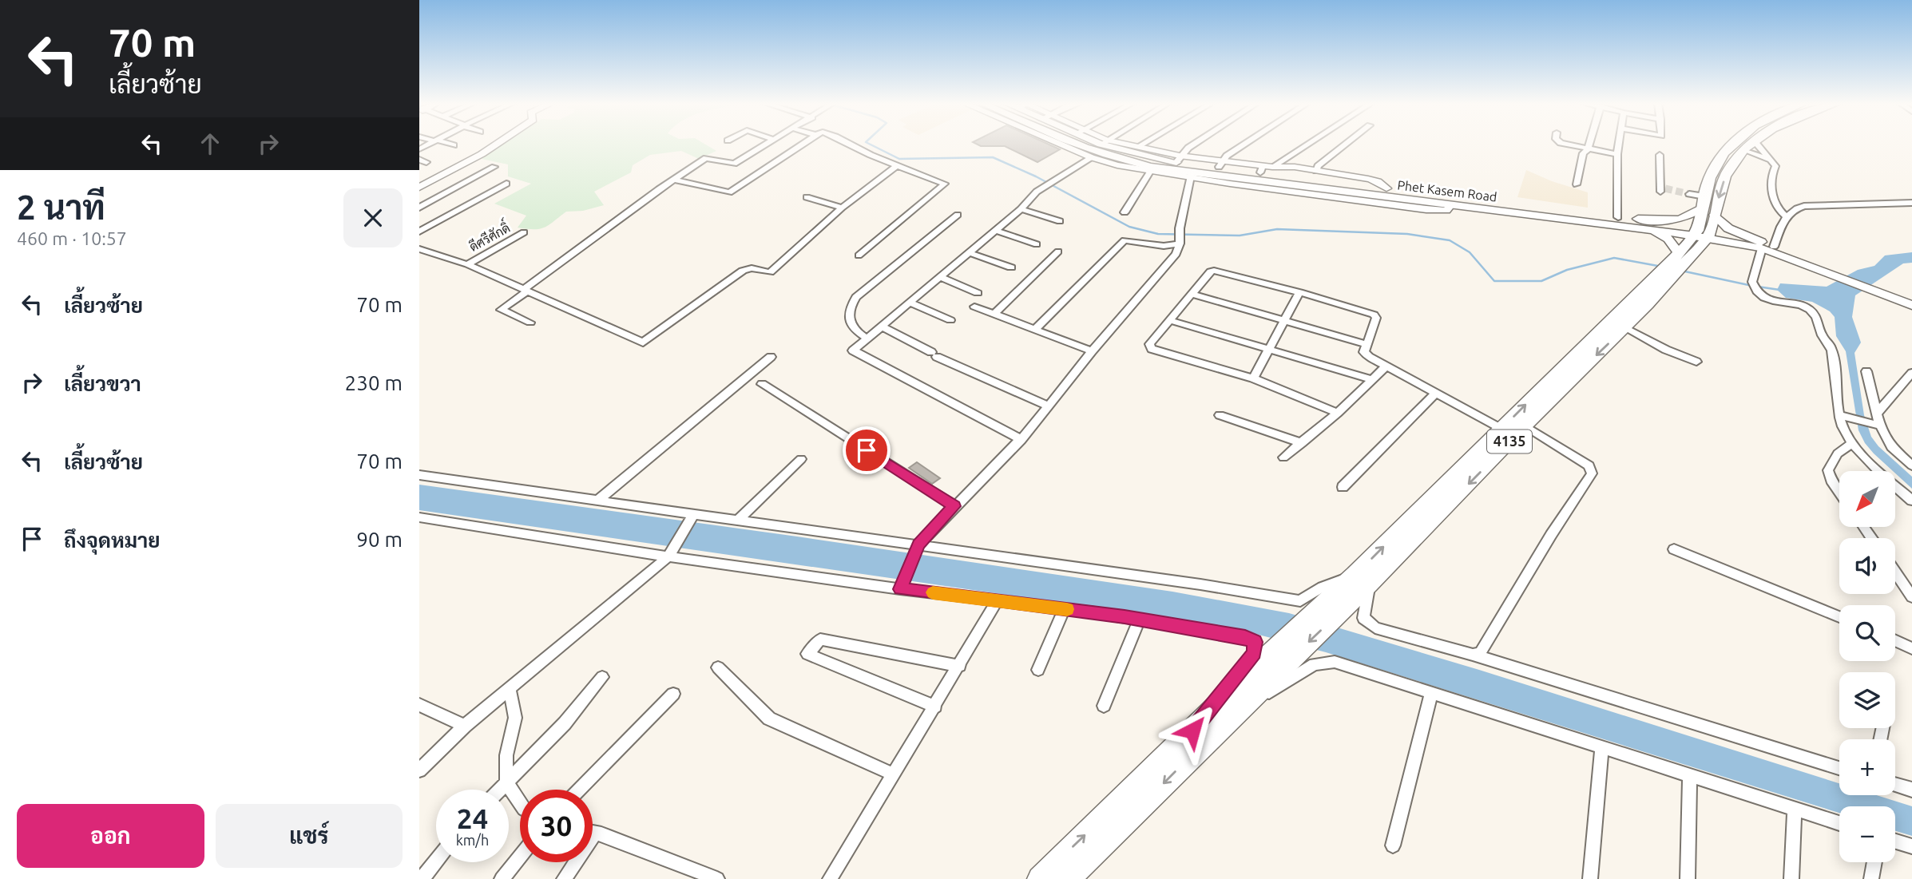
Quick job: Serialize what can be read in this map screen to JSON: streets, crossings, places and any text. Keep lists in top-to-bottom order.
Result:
{
  "streets": {
    "main road": ["Phet Kasem Road", "4135"],
    "street": ["ดีศรีศักดิ์"]
  },
  "crossings": [
    ["Phet Kasem Road", "4135"]
  ],
  "north": "bottom left",
  "page": {
    "turn": ["70 m", "เลี้ยวซ้าย"],
    "heading": ["2 นาที", "460 m · 10:57"],
    "list": [
      {
        "name": "เลี้ยวซ้าย",
        "value": "70 m"
      },
      {
        "name": "เลี้ยวขวา",
        "value": "230 m"
      },
      {
        "name": "เลี้ยวซ้าย",
        "value": "70 m"
      },
      {
        "name": "ถึงจุดหมาย",
        "value": "90 m"
      }
    ],
    "map_buttons": ["+", "−"],
    "speed": "24 km/h",
    "limit": "30",
    "buttons": ["ออก", "แชร์"]
  }
}
